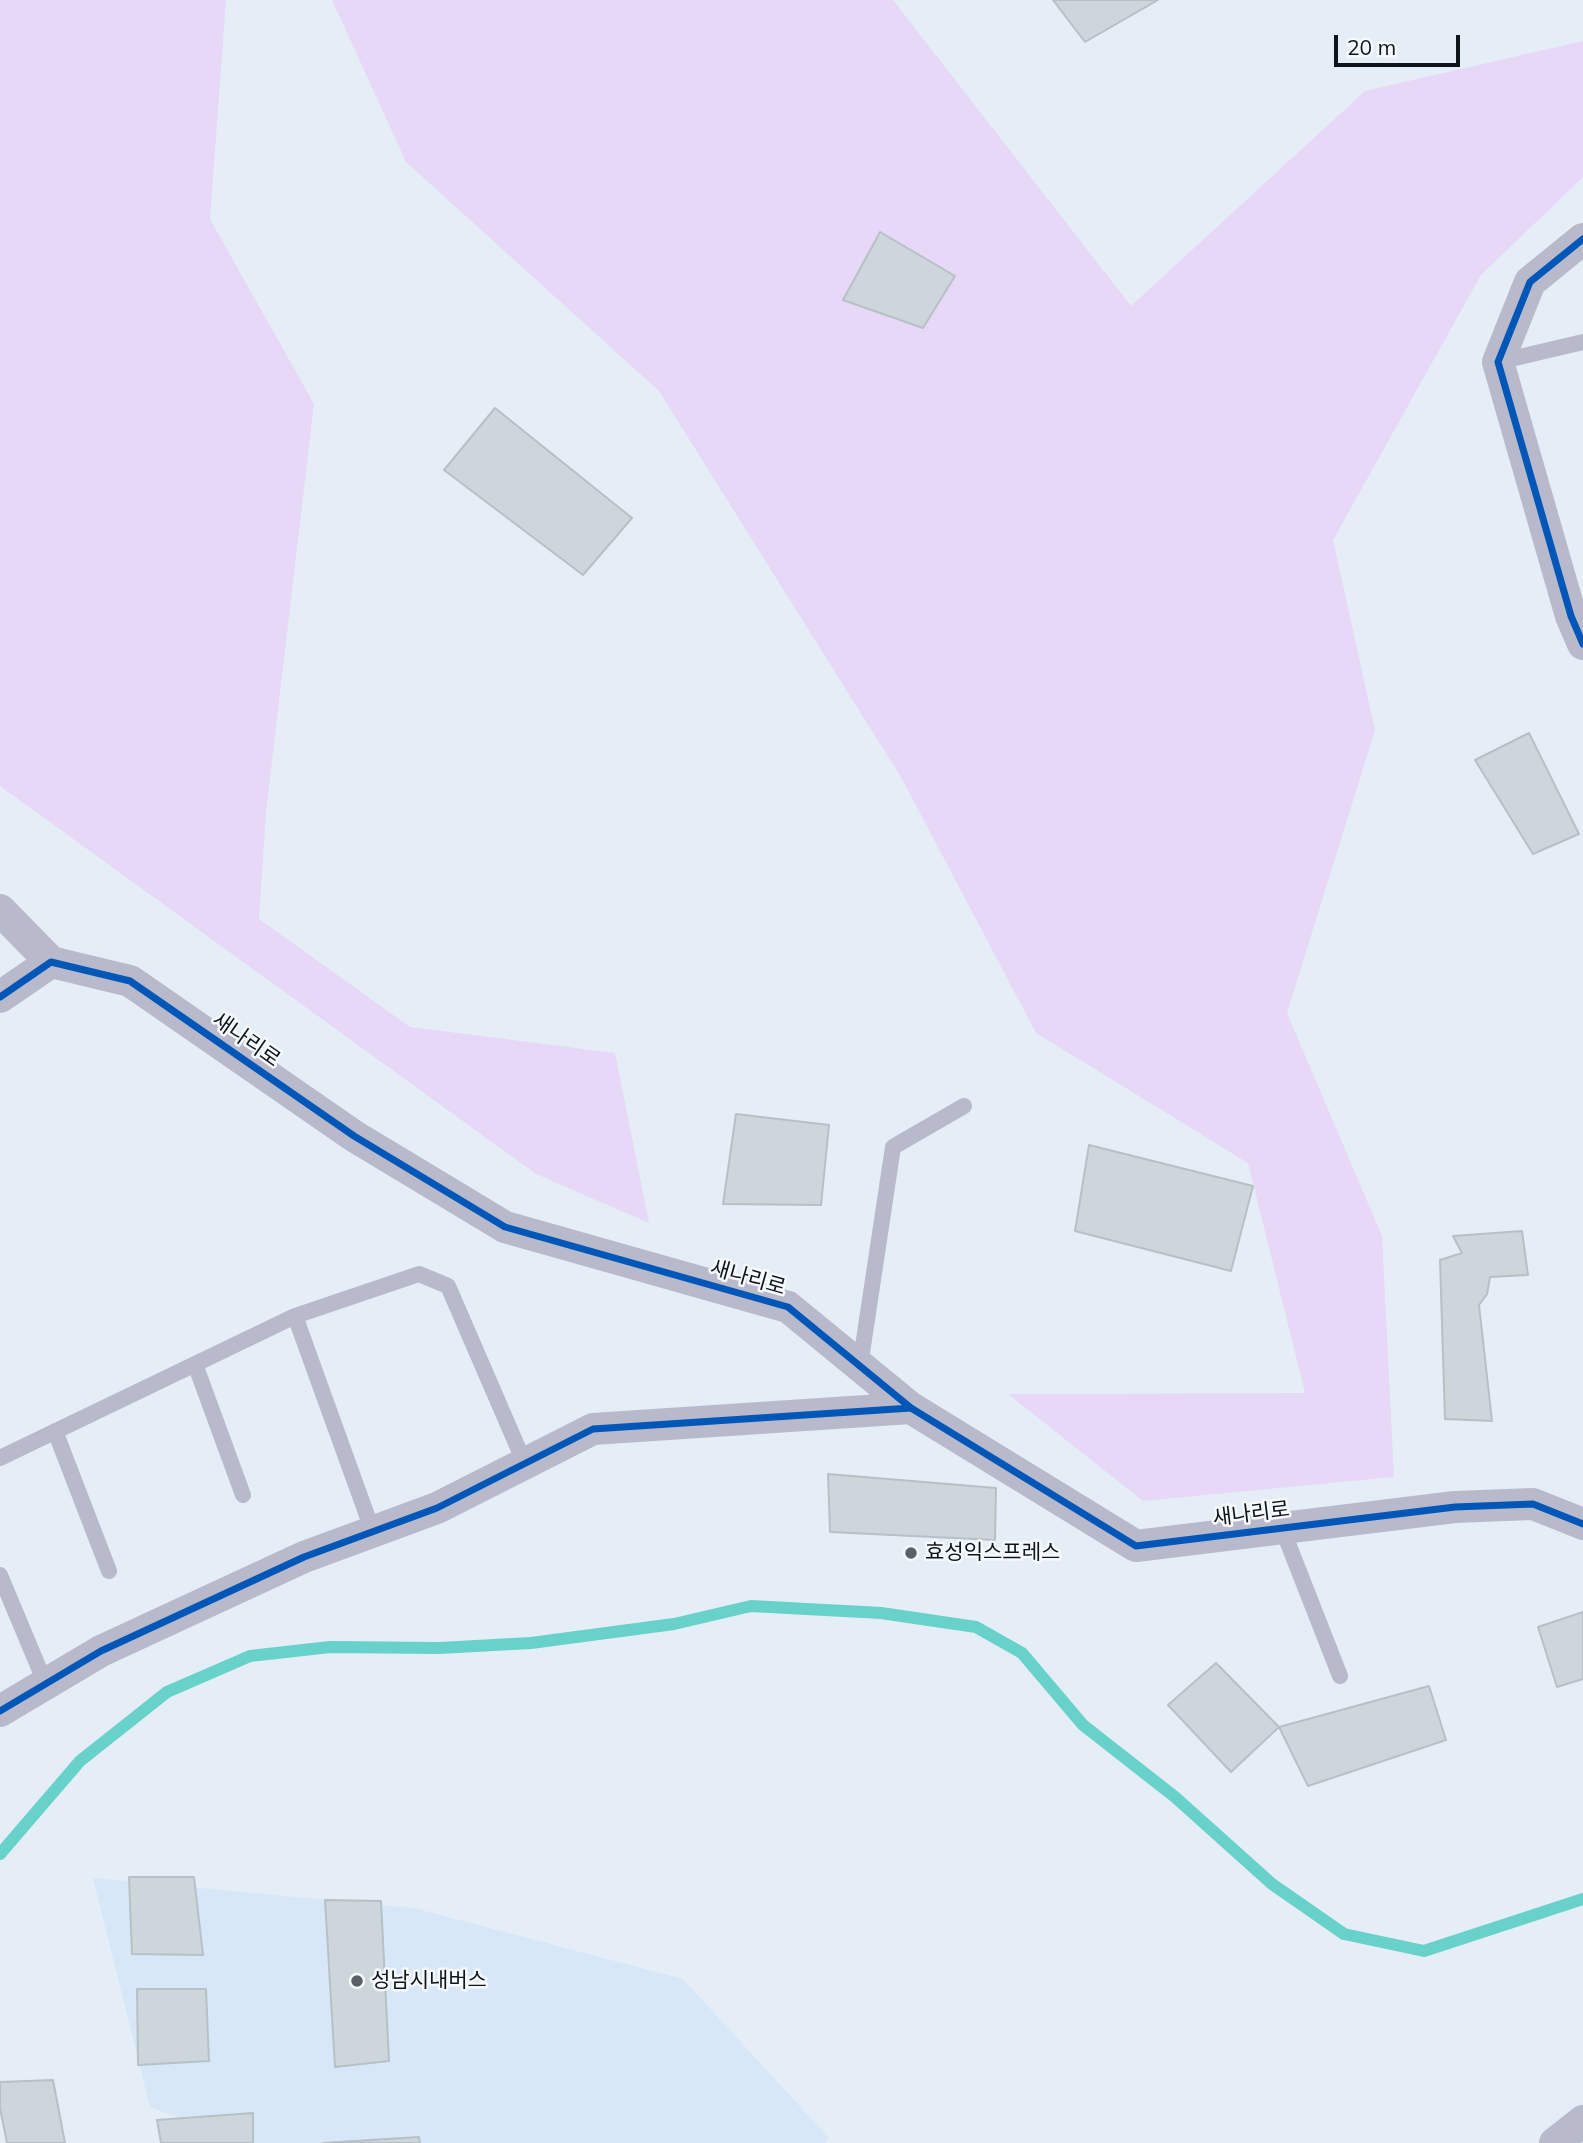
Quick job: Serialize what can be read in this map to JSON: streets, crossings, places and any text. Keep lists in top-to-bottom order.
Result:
{
  "streets": {
    "street": ["새나리로"]
  },
  "places": ["효성익스프레스", "성남시내버스"],
  "scale_bar": "20 m"
}
